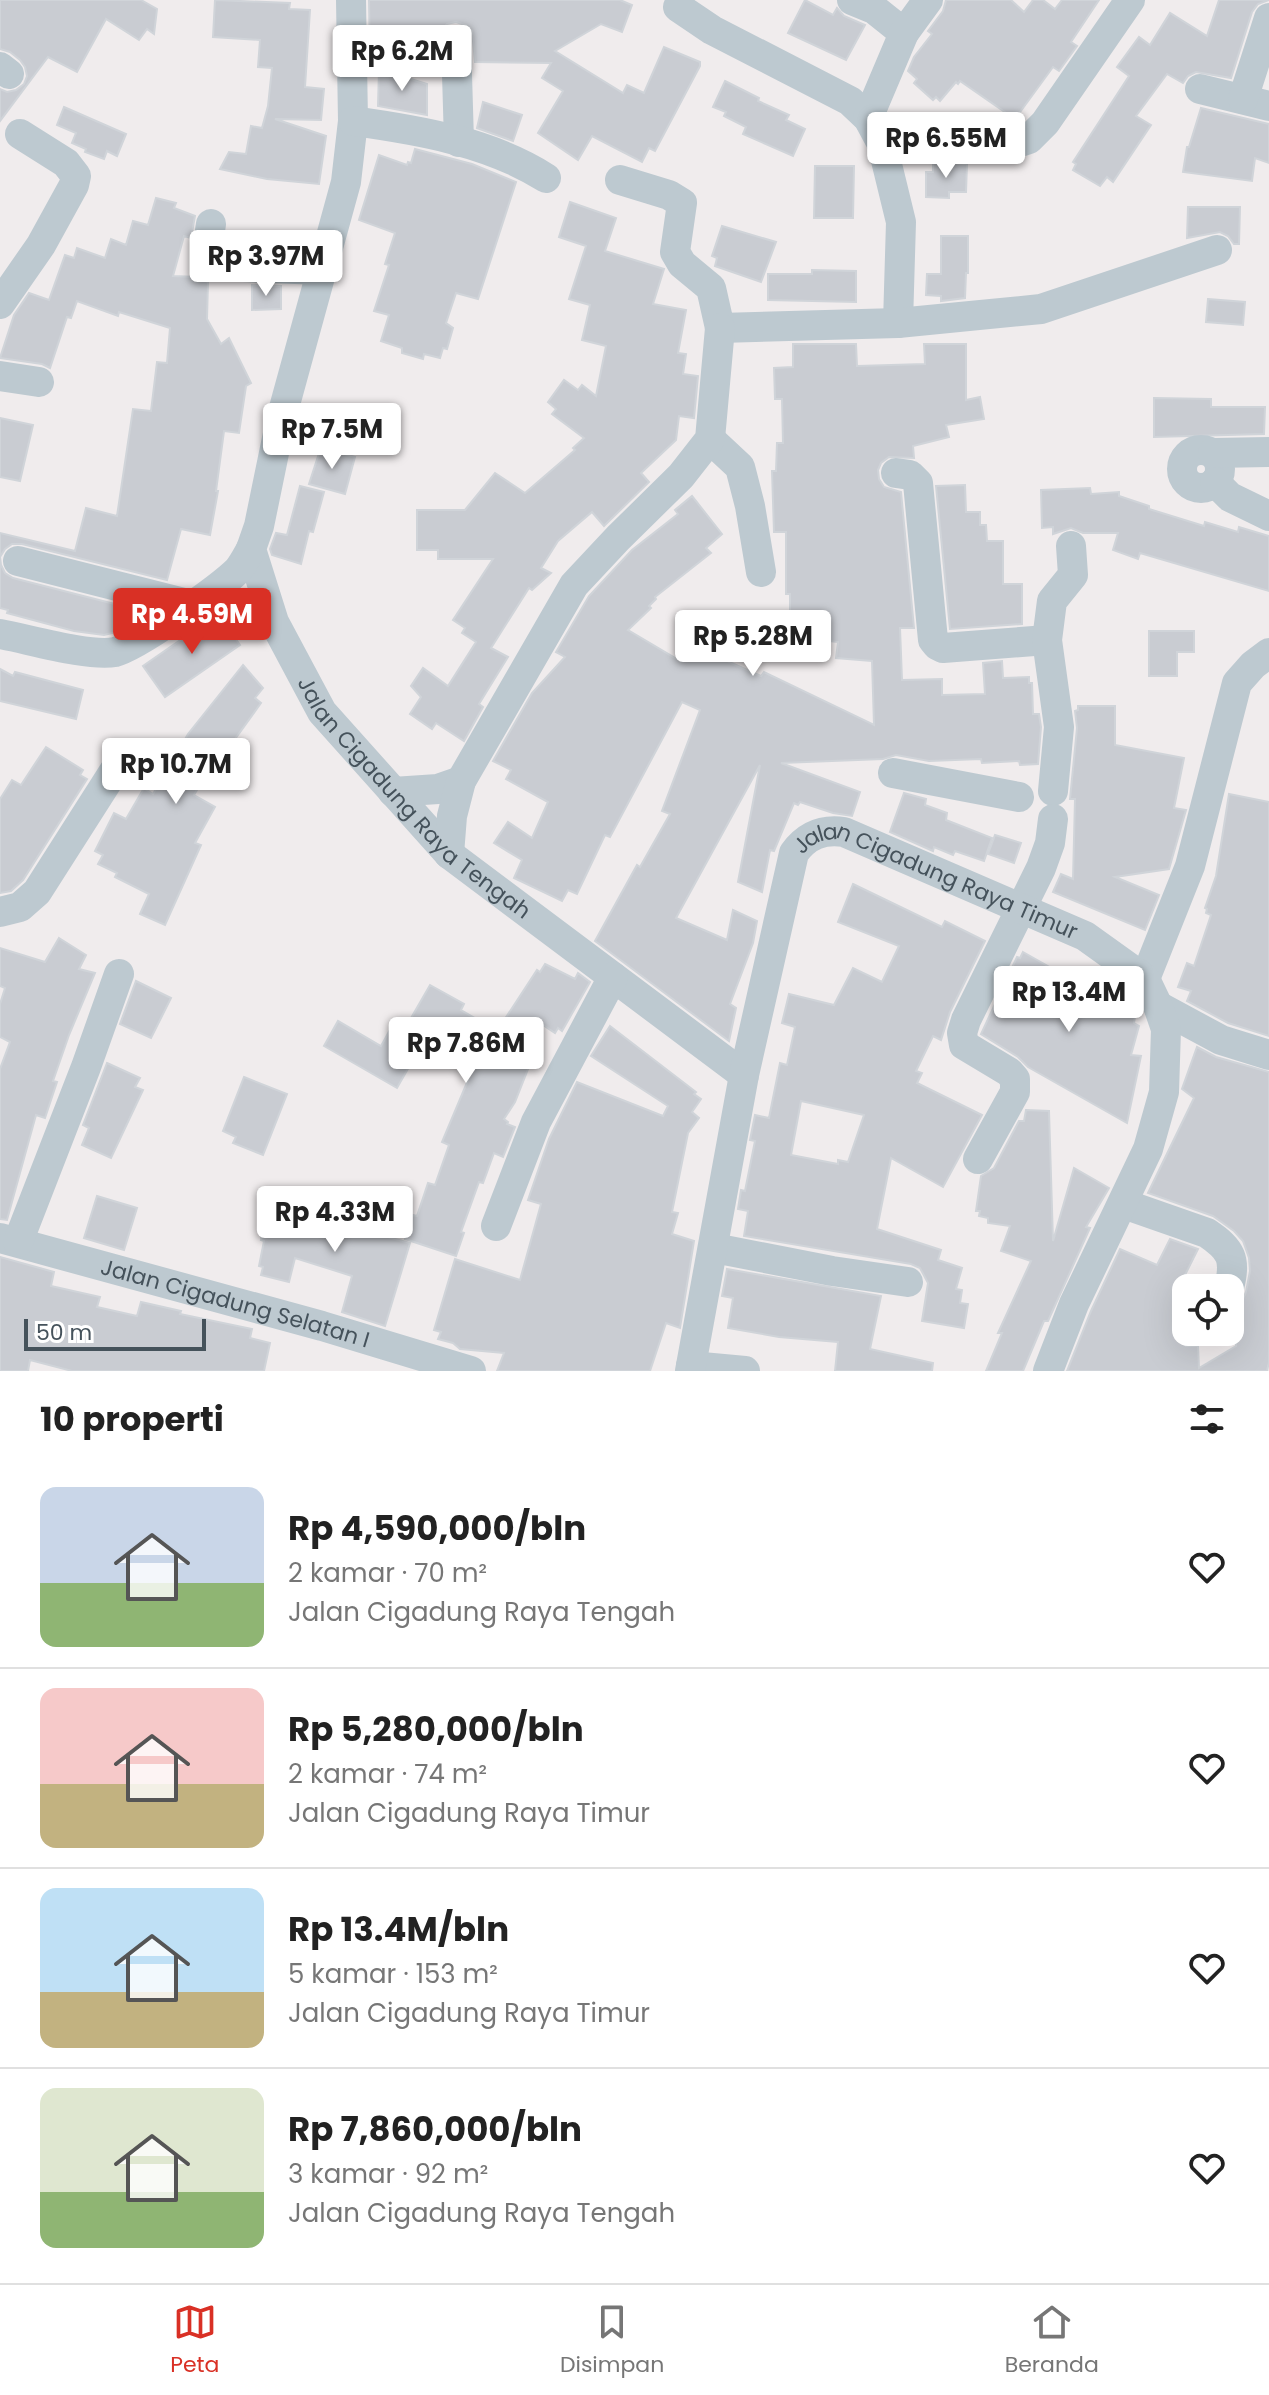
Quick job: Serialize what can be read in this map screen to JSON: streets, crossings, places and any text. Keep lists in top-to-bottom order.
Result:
{
  "streets": {
    "street": ["Jalan Cigadung Raya Tengah", "Jalan Cigadung Raya Timur", "Jalan Cigadung Selatan I"]
  },
  "crossings": [
    ["Jalan Cigadung Raya Tengah", "Jalan Cigadung Raya Timur"]
  ],
  "scale_bar": "50 m",
  "page": {
    "price": [
      "Rp 6.2M",
      "Rp 6.55M",
      "Rp 3.97M",
      "Rp 7.5M",
      "Rp 4.59M",
      "Rp 5.28M",
      "Rp 10.7M",
      "Rp 13.4M",
      "Rp 7.86M",
      "Rp 4.33M"
    ],
    "scale": "50 m",
    "heading": "10 properti",
    "list": [
      {
        "name": "Rp 4,590,000/bln",
        "note": "2 kamar · 70 m² · Jalan Cigadung Raya Tengah"
      },
      {
        "name": "Rp 5,280,000/bln",
        "note": "2 kamar · 74 m² · Jalan Cigadung Raya Timur"
      },
      {
        "name": "Rp 13.4M/bln",
        "note": "5 kamar · 153 m² · Jalan Cigadung Raya Timur"
      },
      {
        "name": "Rp 7,860,000/bln",
        "note": "3 kamar · 92 m² · Jalan Cigadung Raya Tengah"
      }
    ],
    "tabs": ["Peta", "Disimpan", "Beranda"]
  }
}
